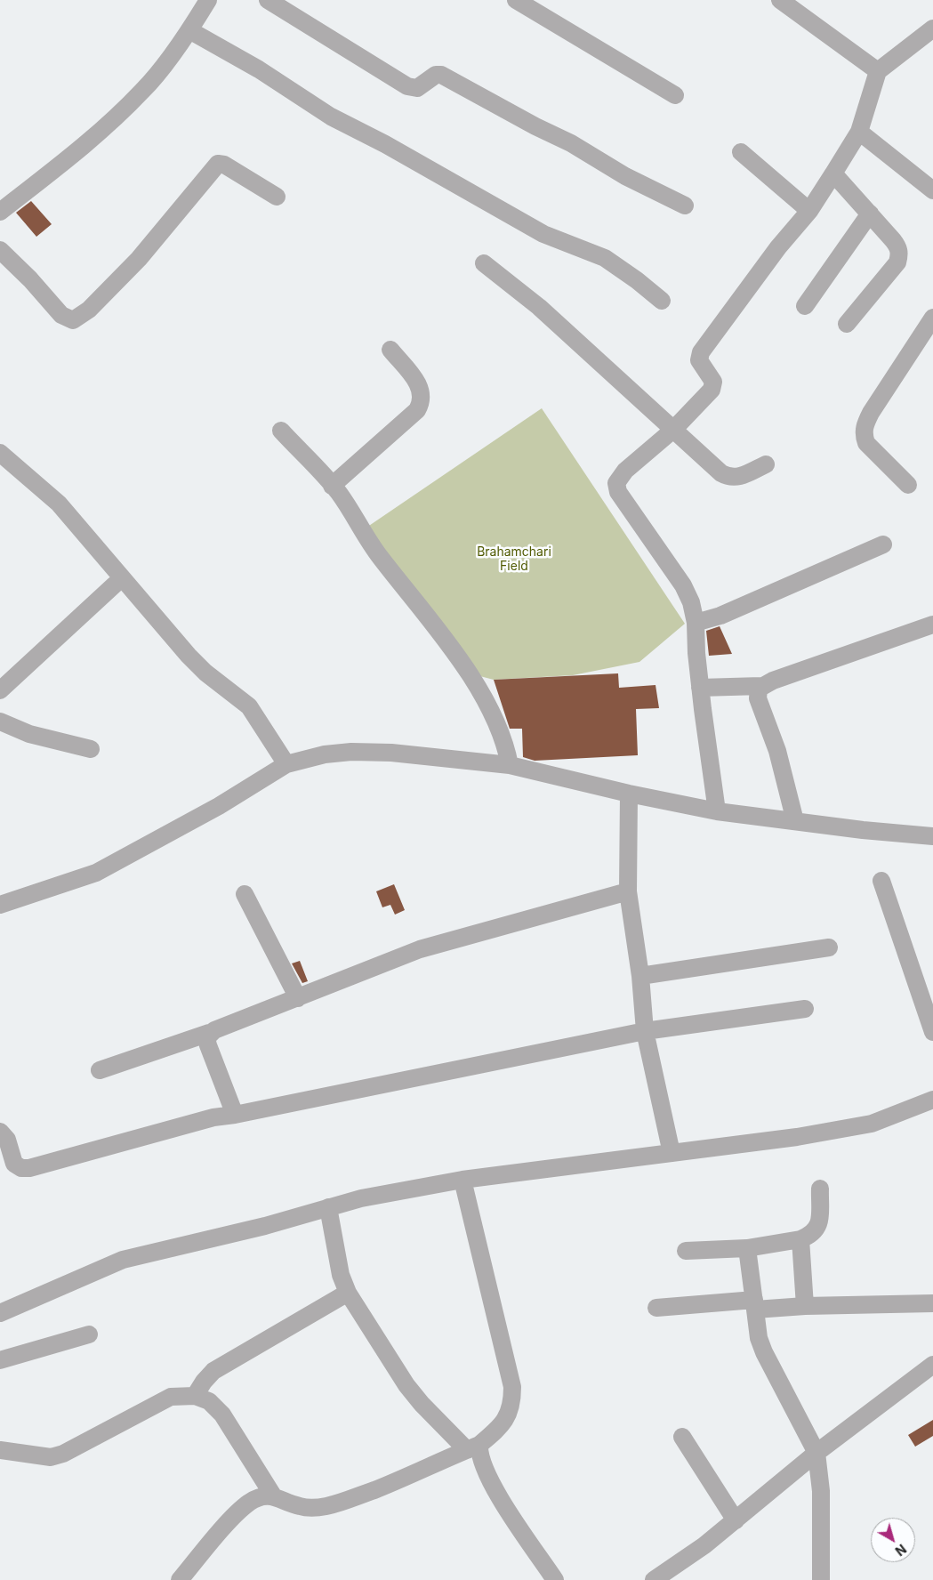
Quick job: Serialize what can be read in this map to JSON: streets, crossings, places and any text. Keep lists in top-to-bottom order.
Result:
{
  "parks": ["Brahamchari Field"],
  "north": "bottom right"
}
